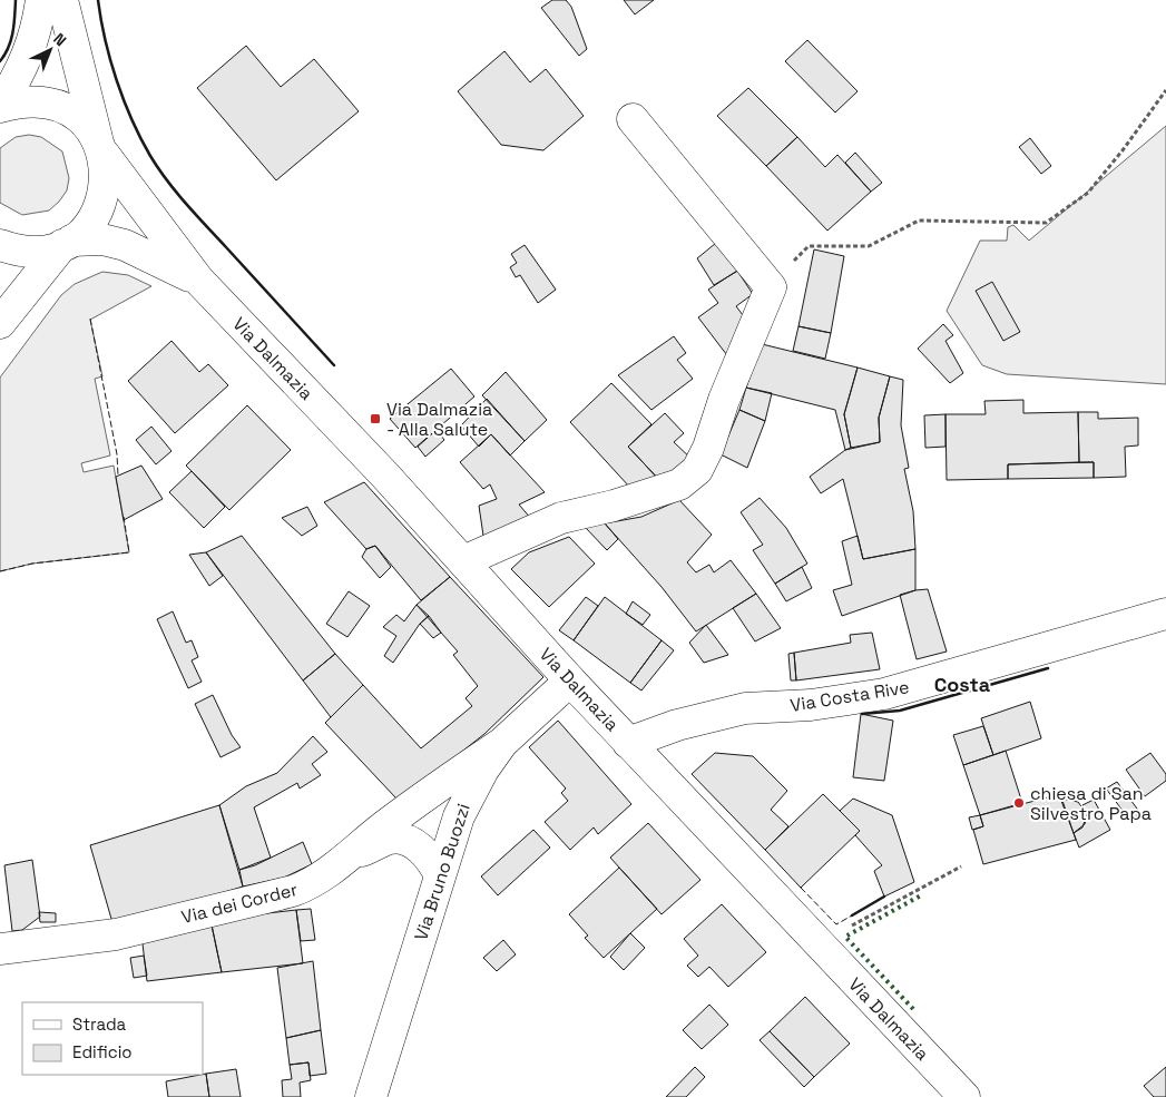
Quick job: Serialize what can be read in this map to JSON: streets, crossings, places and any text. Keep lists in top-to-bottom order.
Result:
{
  "streets": {
    "street": [
      "Via Dalmazia",
      "Via Costa Rive",
      "Via Bruno Buozzi",
      "Via dei Corder"
    ]
  },
  "crossings": [
    ["Via Dalmazia", "Via Costa Rive"],
    ["Via Dalmazia", "Via Bruno Buozzi"],
    ["Via Bruno Buozzi", "Via dei Corder"]
  ],
  "districts": ["Costa"],
  "places": {
    "transit": ["Via Dalmazia - Alla Salute"],
    "other": ["chiesa di San Silvestro Papa"]
  },
  "legend": ["Strada", "Edificio"],
  "north": "top right"
}
